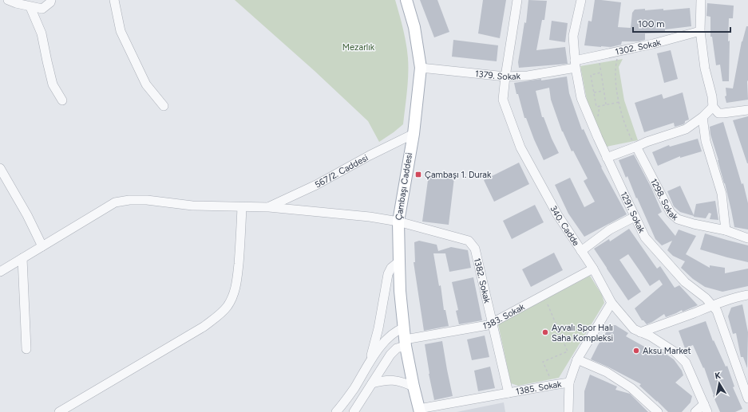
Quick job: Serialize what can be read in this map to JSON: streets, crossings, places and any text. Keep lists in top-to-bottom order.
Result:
{
  "streets": {
    "main road": ["Çambaşı Caddesi"],
    "street": [
      "1302. Sokak",
      "1379. Sokak",
      "567/2. Caddesi",
      "1298. Sokak",
      "1291. Sokak",
      "340. Cadde",
      "1382. Sokak",
      "1383. Sokak",
      "1385. Sokak"
    ]
  },
  "crossings": [
    ["1302. Sokak", "1379. Sokak"],
    ["1302. Sokak", "1291. Sokak"],
    ["1379. Sokak", "Çambaşı Caddesi"],
    ["1379. Sokak", "1291. Sokak"],
    ["1379. Sokak", "340. Cadde"],
    ["567/2. Caddesi", "Çambaşı Caddesi"],
    ["567/2. Caddesi", "1382. Sokak"],
    ["Çambaşı Caddesi", "1382. Sokak"],
    ["Çambaşı Caddesi", "1383. Sokak"],
    ["Çambaşı Caddesi", "1385. Sokak"],
    ["340. Cadde", "1383. Sokak"],
    ["340. Cadde", "1385. Sokak"],
    ["1382. Sokak", "1383. Sokak"],
    ["1382. Sokak", "1385. Sokak"]
  ],
  "parks": ["Mezarlık"],
  "places": {
    "transit": ["Çambaşı 1. Durak"],
    "other": ["Ayvalı Spor Halı Saha Kompleksi", "Aksu Market"]
  },
  "scale_bar": "100 m",
  "north": "top"
}
